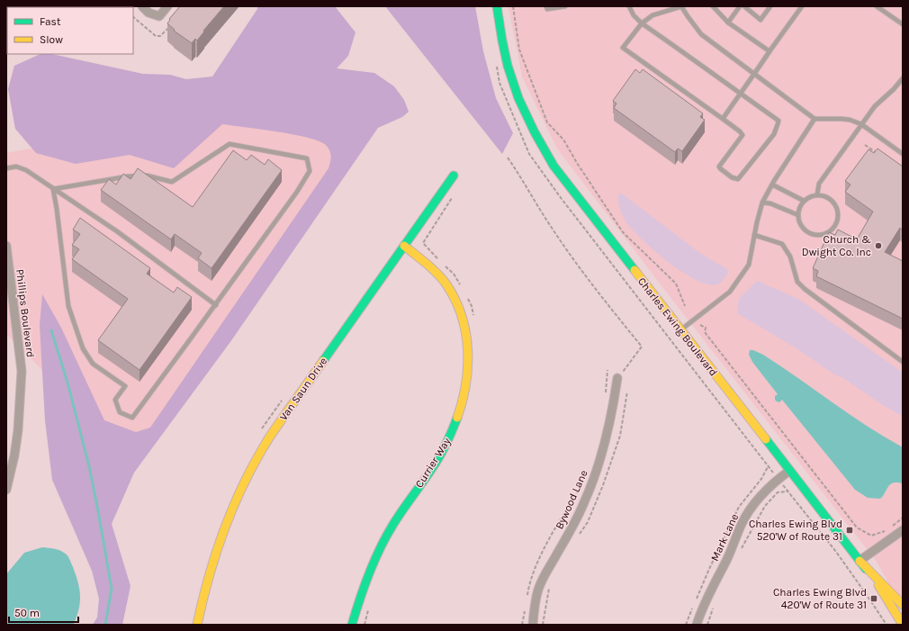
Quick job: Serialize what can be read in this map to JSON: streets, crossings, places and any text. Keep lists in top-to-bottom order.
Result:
{
  "streets": {
    "street": [
      "Phillips Boulevard",
      "Charles Ewing Boulevard",
      "Van Saun Drive",
      "Currier Way",
      "Bywood Lane",
      "Mark Lane"
    ]
  },
  "crossings": [
    ["Charles Ewing Boulevard", "Mark Lane"],
    ["Van Saun Drive", "Currier Way"]
  ],
  "places": {
    "other": ["Church & Dwight Co. Inc"],
    "transit": ["Charles Ewing Blvd 520'W of Route 31", "Charles Ewing Blvd 420'W of Route 31"]
  },
  "legend": ["Fast", "Slow"],
  "scale_bar": "50 m"
}
